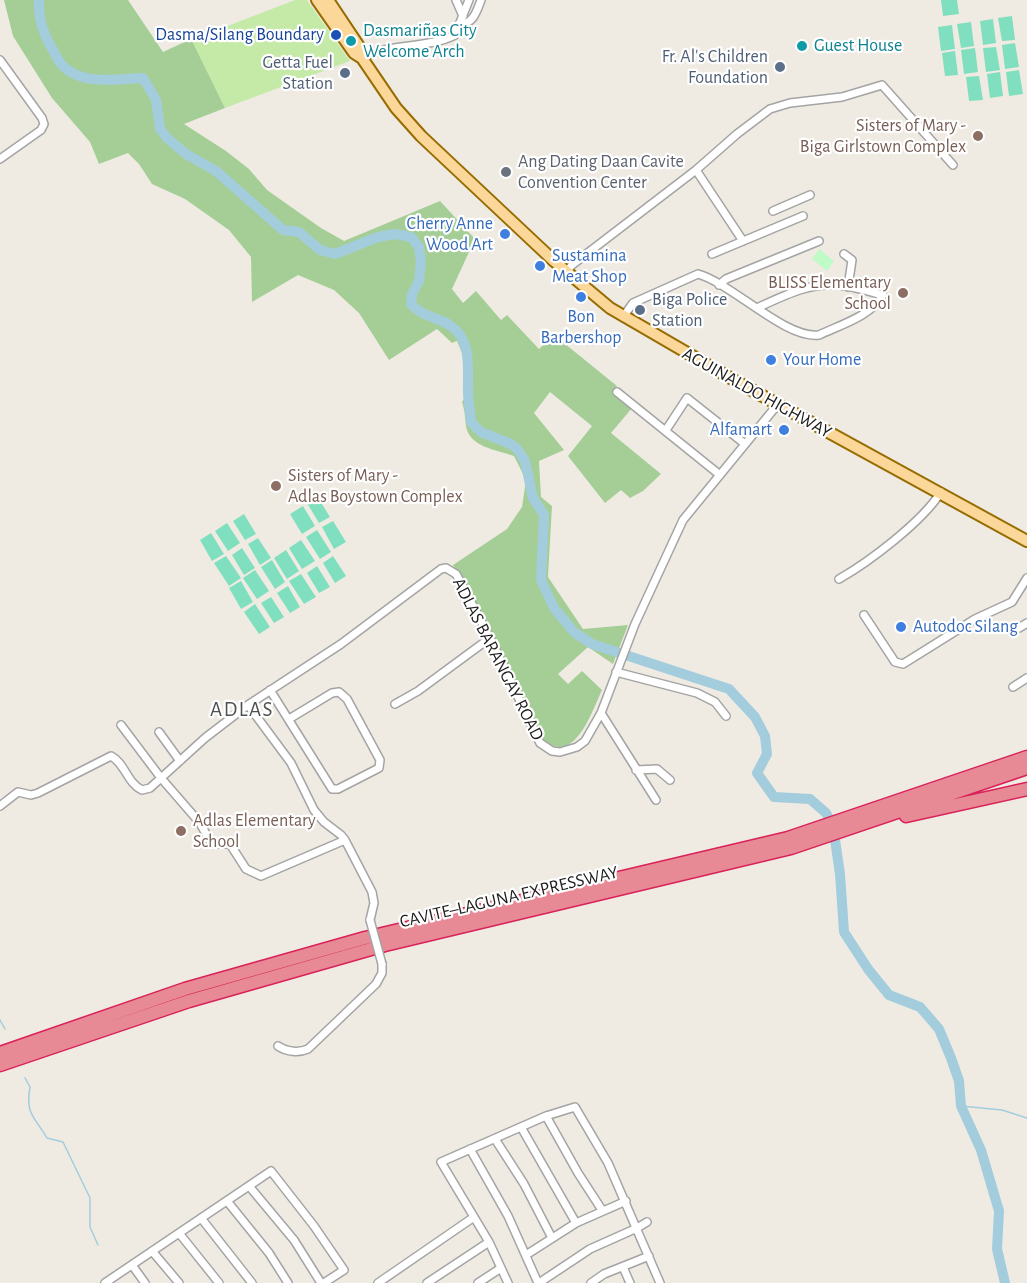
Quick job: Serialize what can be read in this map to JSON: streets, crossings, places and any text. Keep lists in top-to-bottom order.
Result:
{
  "streets": {
    "highway": ["CAVITE–LAGUNA EXPRESSWAY"],
    "main road": ["AGUINALDO HIGHWAY"],
    "street": ["ADLAS BARANGAY ROAD"]
  },
  "crossings": [
    ["AGUINALDO HIGHWAY", "ADLAS BARANGAY ROAD"]
  ],
  "districts": ["ADLAS"],
  "places": [
    "Dasma/Silang Boundary",
    "Dasmariñas City Welcome Arch",
    "Guest House",
    "Fr. Al's Children Foundation",
    "Getta Fuel Station",
    "Sisters of Mary - Biga Girlstown Complex",
    "Ang Dating Daan Cavite Convention Center",
    "Cherry Anne Wood Art",
    "Sustamina Meat Shop",
    "BLISS Elementary School",
    "Bon Barbershop",
    "Biga Police Station",
    "Your Home",
    "Alfamart",
    "Sisters of Mary - Adlas Boystown Complex",
    "Autodoc Silang",
    "Adlas Elementary School"
  ]
}
